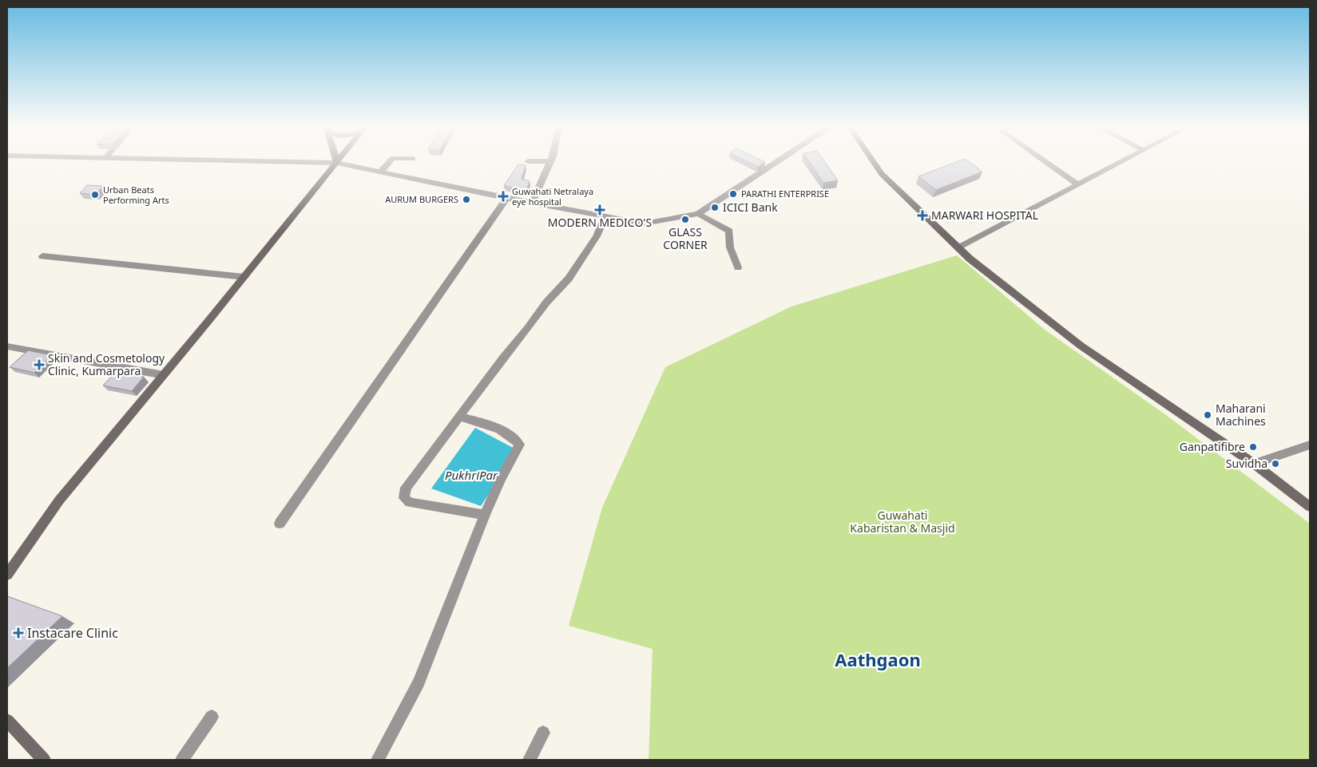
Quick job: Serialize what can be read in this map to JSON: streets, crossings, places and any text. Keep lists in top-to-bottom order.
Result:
{
  "districts": ["Aathgaon"],
  "water": ["PukhriPar"],
  "parks": ["Guwahati Kabaristan & Masjid"],
  "places": {
    "other": [
      "PARATHI ENTERPRISE",
      "Urban Beats Performing Arts",
      "AURUM BURGERS",
      "ICICI Bank",
      "GLASS CORNER",
      "Maharani Machines",
      "Ganpatifibre",
      "Suvidha"
    ],
    "health": [
      "Guwahati Netralaya eye hospital",
      "MODERN MEDICO'S",
      "MARWARI HOSPITAL",
      "Skin and Cosmetology Clinic, Kumarpara",
      "Instacare Clinic"
    ]
  }
}
